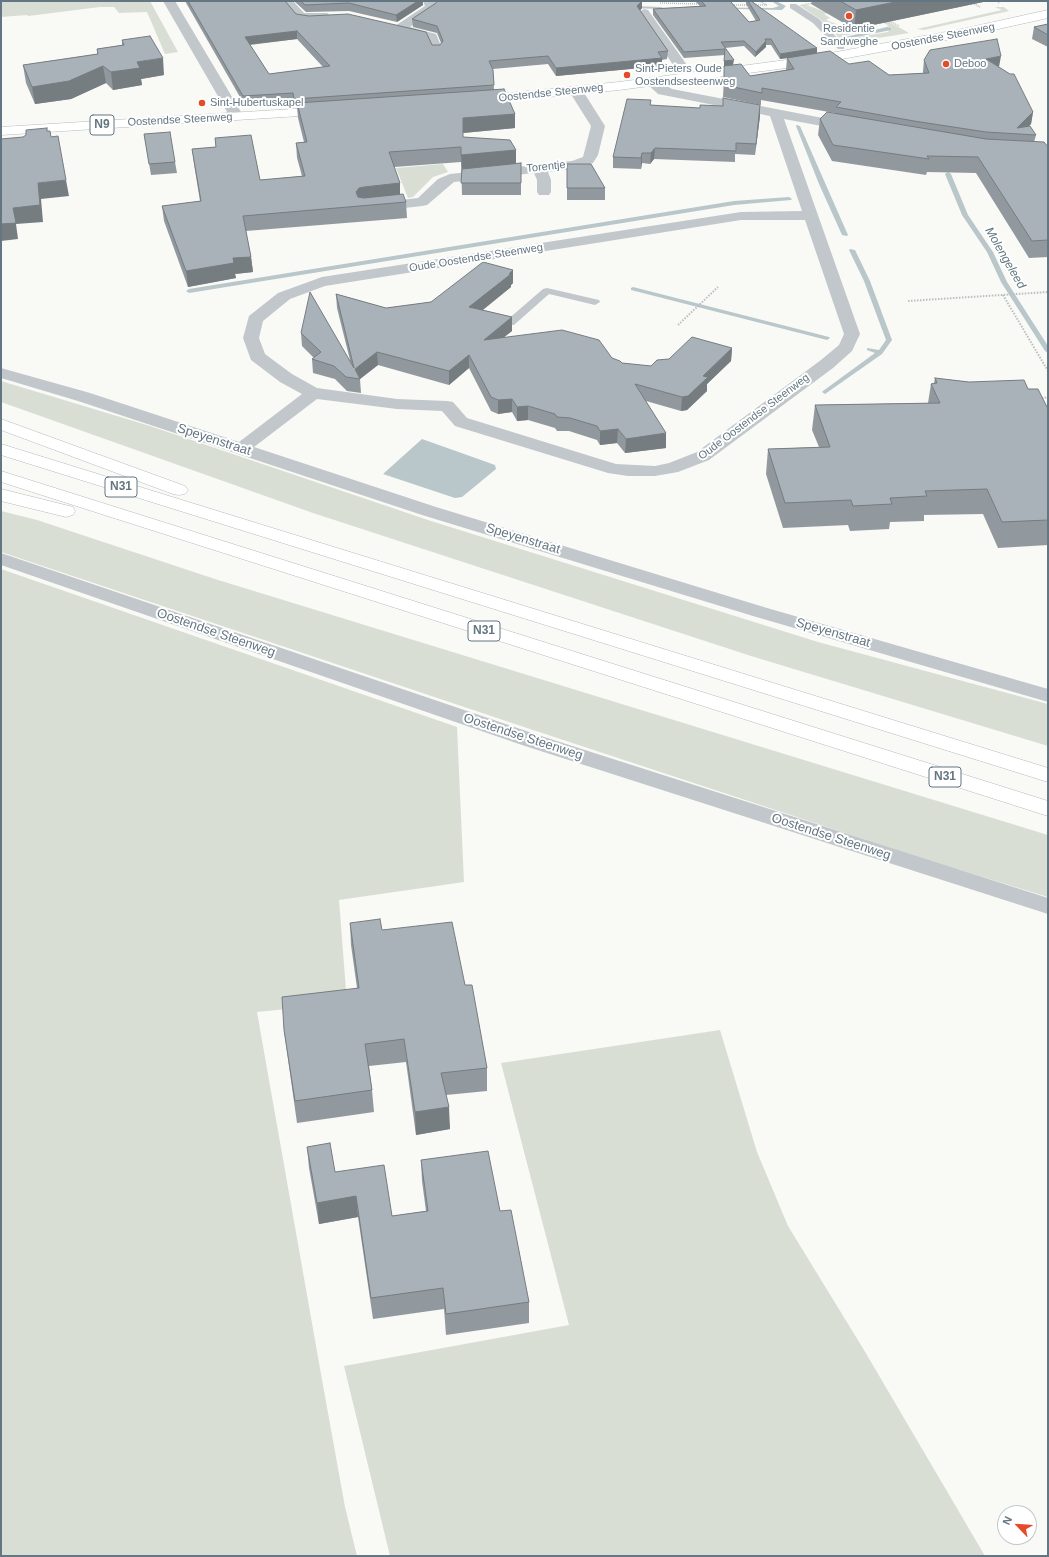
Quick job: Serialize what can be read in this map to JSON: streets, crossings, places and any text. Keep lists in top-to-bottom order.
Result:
{
  "streets": {
    "main road": ["Oostendse Steenweg", "N9", "N31"],
    "street": ["Torentje", "Oude Oostendse Steenweg", "Speyenstraat"]
  },
  "crossings": [
    ["Oostendse Steenweg", "Torentje"]
  ],
  "water": ["Molengeleed"],
  "places": [
    "Residentie Sandweghe",
    "Deboo",
    "Sint-Pieters Oude Oostendsesteenweg",
    "Sint-Hubertuskapel"
  ],
  "north": "top left"
}
